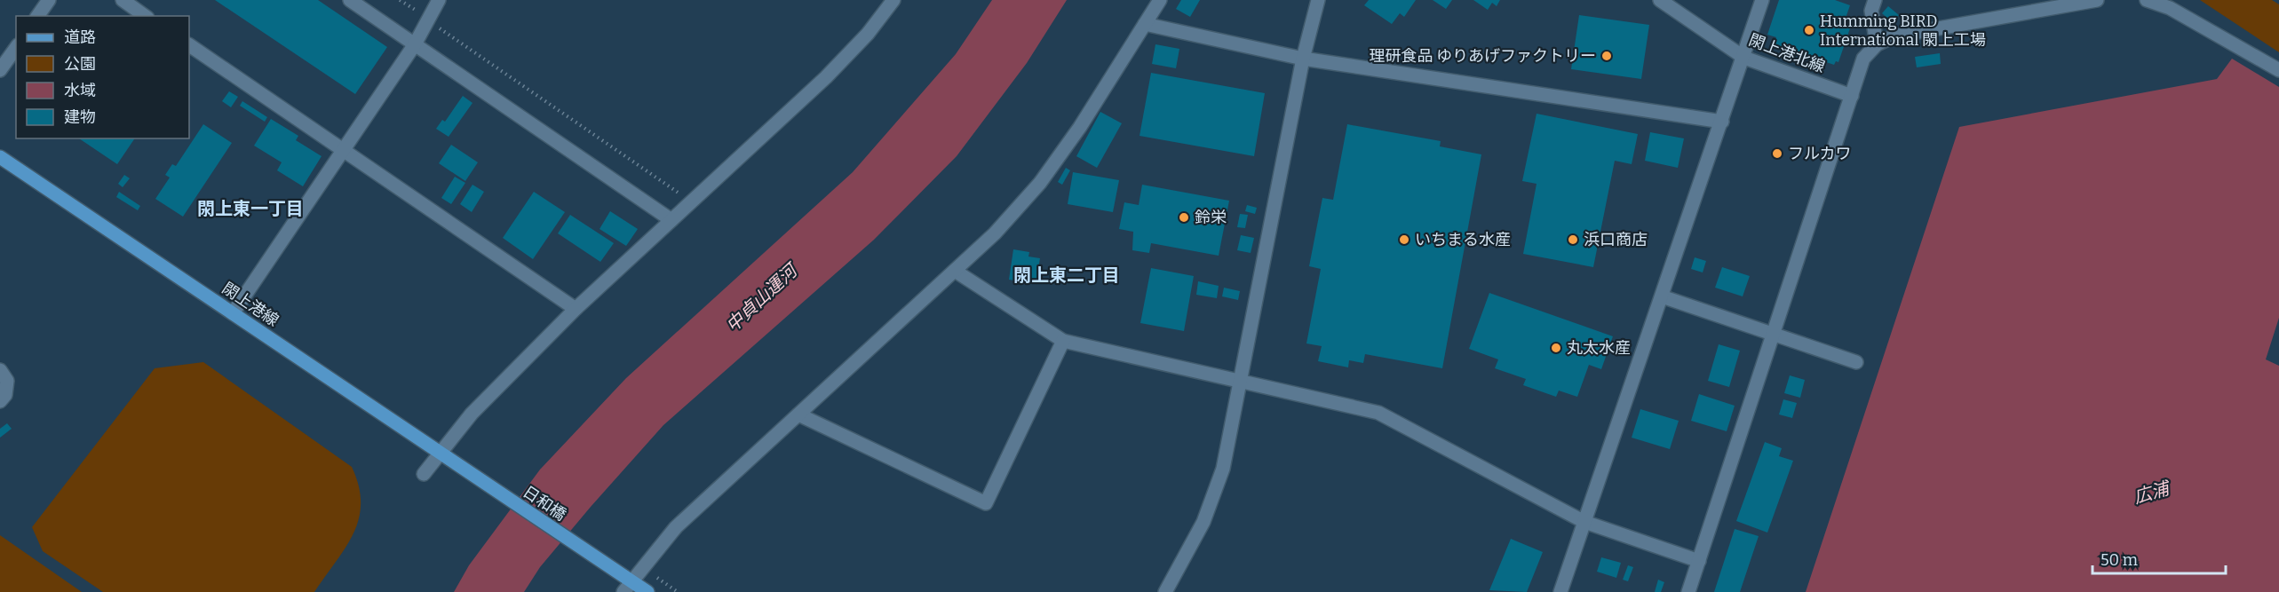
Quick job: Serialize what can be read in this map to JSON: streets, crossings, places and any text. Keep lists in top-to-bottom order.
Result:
{
  "streets": {
    "main road": ["閖上港線", "日和橋"],
    "street": ["閖上港北線"]
  },
  "crossings": [
    ["閖上港線", "日和橋"]
  ],
  "districts": ["閖上東一丁目", "閖上東二丁目"],
  "water": ["中貞山運河", "広浦"],
  "places": [
    "Humming BIRD International 閖上工場",
    "理研食品 ゆりあげファクトリー",
    "フルカワ",
    "鈴栄",
    "いちまる水産",
    "浜口商店",
    "丸太水産"
  ],
  "legend": [
    "道路",
    "公園",
    "水域",
    "建物"
  ],
  "scale_bar": "50 m"
}
